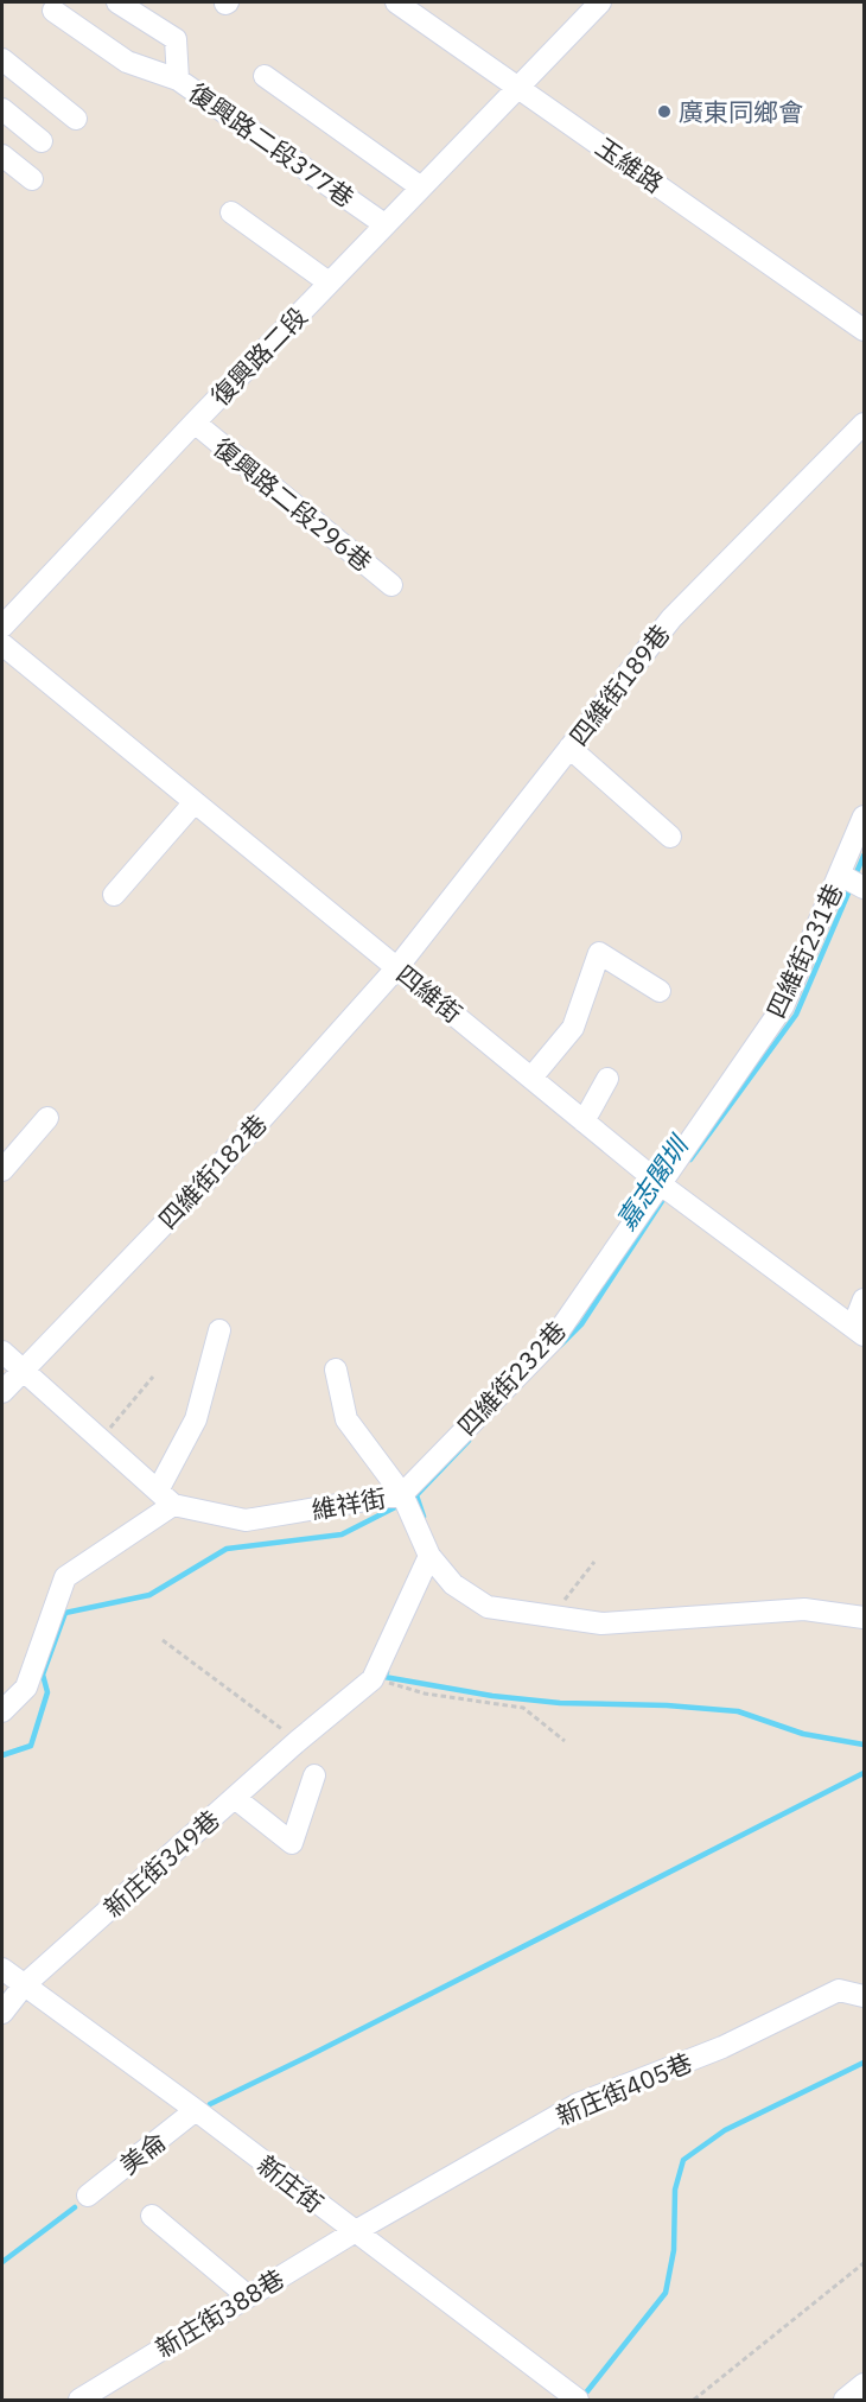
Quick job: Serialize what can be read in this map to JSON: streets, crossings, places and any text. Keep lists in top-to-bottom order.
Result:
{
  "streets": {
    "street": [
      "復興路二段377巷",
      "玉維路",
      "復興路二段",
      "復興路二段296巷",
      "四維街189巷",
      "四維街231巷",
      "四維街",
      "四維街182巷",
      "四維街232巷",
      "維祥街",
      "新庄街349巷",
      "新庄街405巷",
      "美侖",
      "新庄街",
      "新庄街388巷"
    ]
  },
  "crossings": [
    ["復興路二段377巷", "復興路二段"],
    ["玉維路", "復興路二段"],
    ["復興路二段", "復興路二段296巷"],
    ["四維街189巷", "四維街"],
    ["四維街189巷", "四維街182巷"],
    ["四維街231巷", "四維街"],
    ["四維街231巷", "四維街232巷"],
    ["四維街", "四維街182巷"],
    ["四維街", "四維街232巷"],
    ["四維街232巷", "維祥街"],
    ["新庄街349巷", "新庄街"],
    ["新庄街405巷", "新庄街"],
    ["新庄街405巷", "新庄街388巷"],
    ["美侖", "新庄街"],
    ["新庄街", "新庄街388巷"]
  ],
  "water": ["嘉志閣圳"],
  "places": ["廣東同鄉會"]
}
